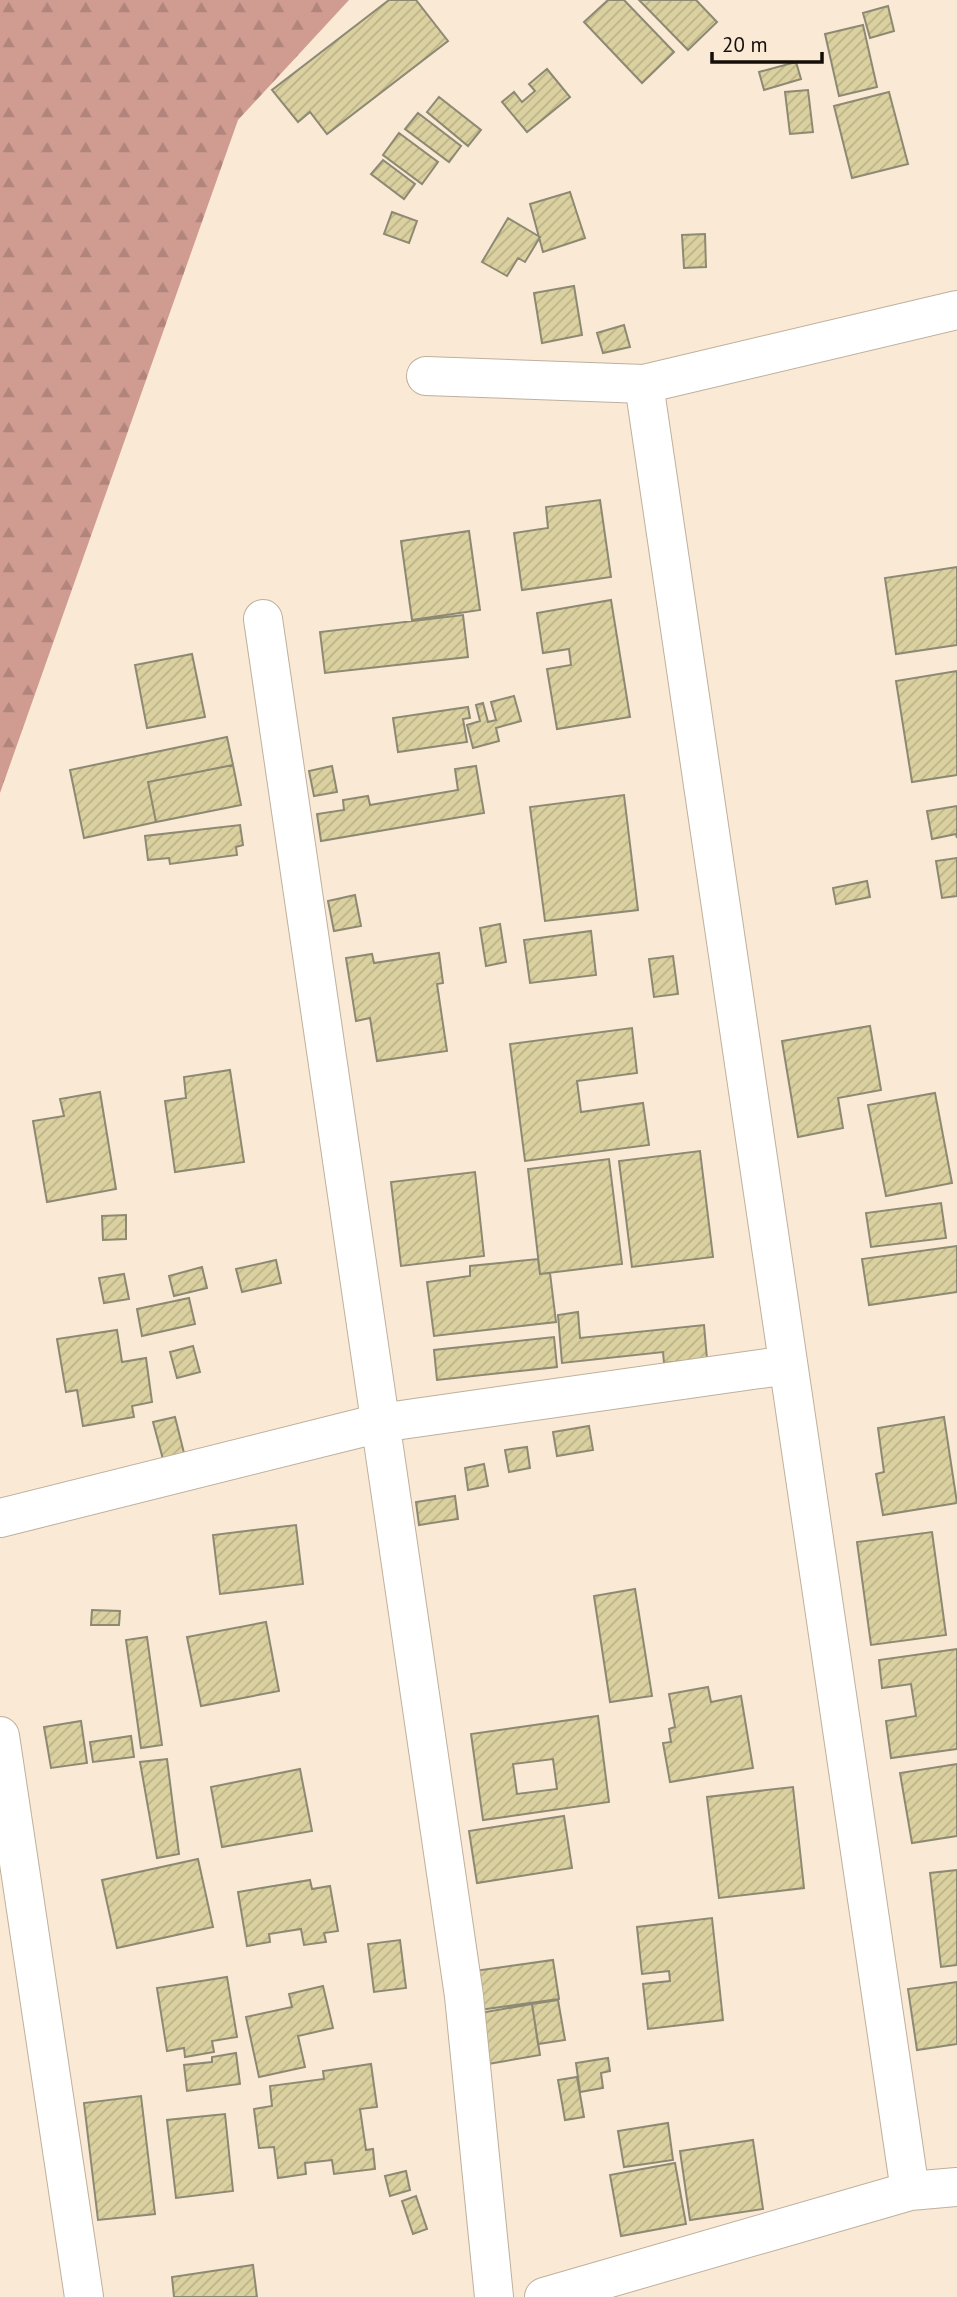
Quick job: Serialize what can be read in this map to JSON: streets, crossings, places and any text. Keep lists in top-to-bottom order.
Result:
{
  "scale_bar": "20 m"
}
